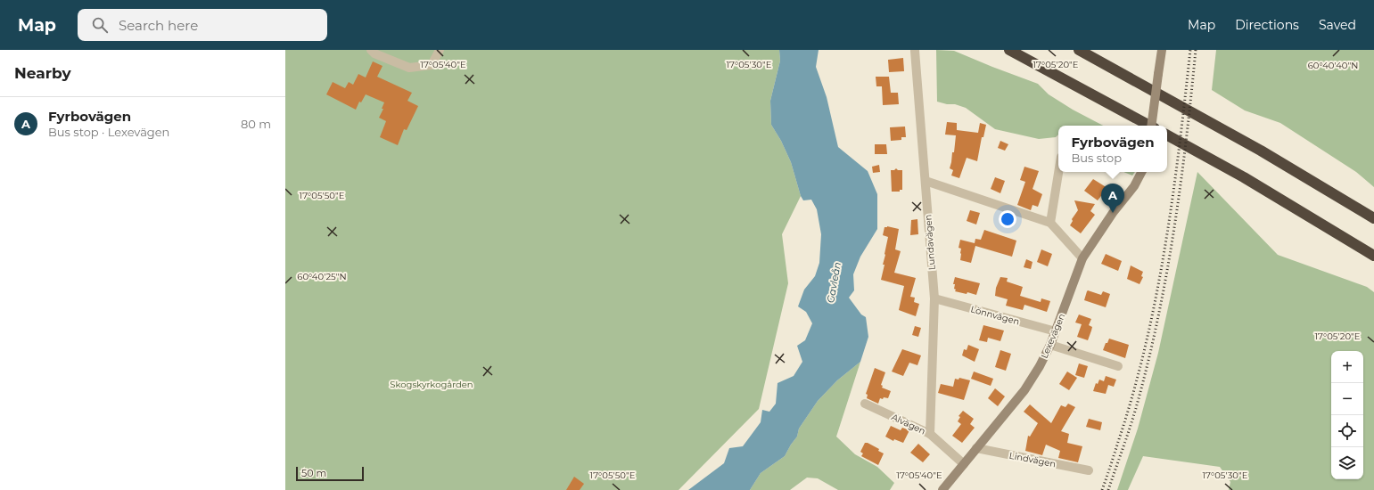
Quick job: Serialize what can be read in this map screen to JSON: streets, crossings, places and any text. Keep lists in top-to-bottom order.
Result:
{
  "streets": {
    "street": [
      "Lundavägen",
      "Lönnvägen",
      "Lexevägen",
      "Alvägen",
      "Lindvägen"
    ]
  },
  "crossings": [
    ["Lundavägen", "Lönnvägen"],
    ["Lundavägen", "Alvägen"],
    ["Lönnvägen", "Lexevägen"],
    ["Lexevägen", "Alvägen"],
    ["Lexevägen", "Lindvägen"]
  ],
  "water": ["Gavleån"],
  "parks": ["Skogskyrkogården"],
  "scale_bar": "50 m",
  "page": {
    "header": "Map",
    "search": "Search here",
    "nav": ["Map", "Directions", "Saved"],
    "heading": "Nearby",
    "list": [
      {
        "mark": "A",
        "name": "Fyrbovägen",
        "note": "Bus stop · Lexevägen",
        "value": "80 m"
      }
    ],
    "popup": ["Fyrbovägen", "Bus stop"],
    "pins": "A",
    "map_buttons": ["+", "−"],
    "scale": "50 m"
  },
  "coordinates": [
    "17°05'40\"E",
    "17°05'30\"E",
    "17°05'20\"E",
    "60°40'40\"N",
    "17°05'50\"E",
    "60°40'25\"N"
  ]
}
